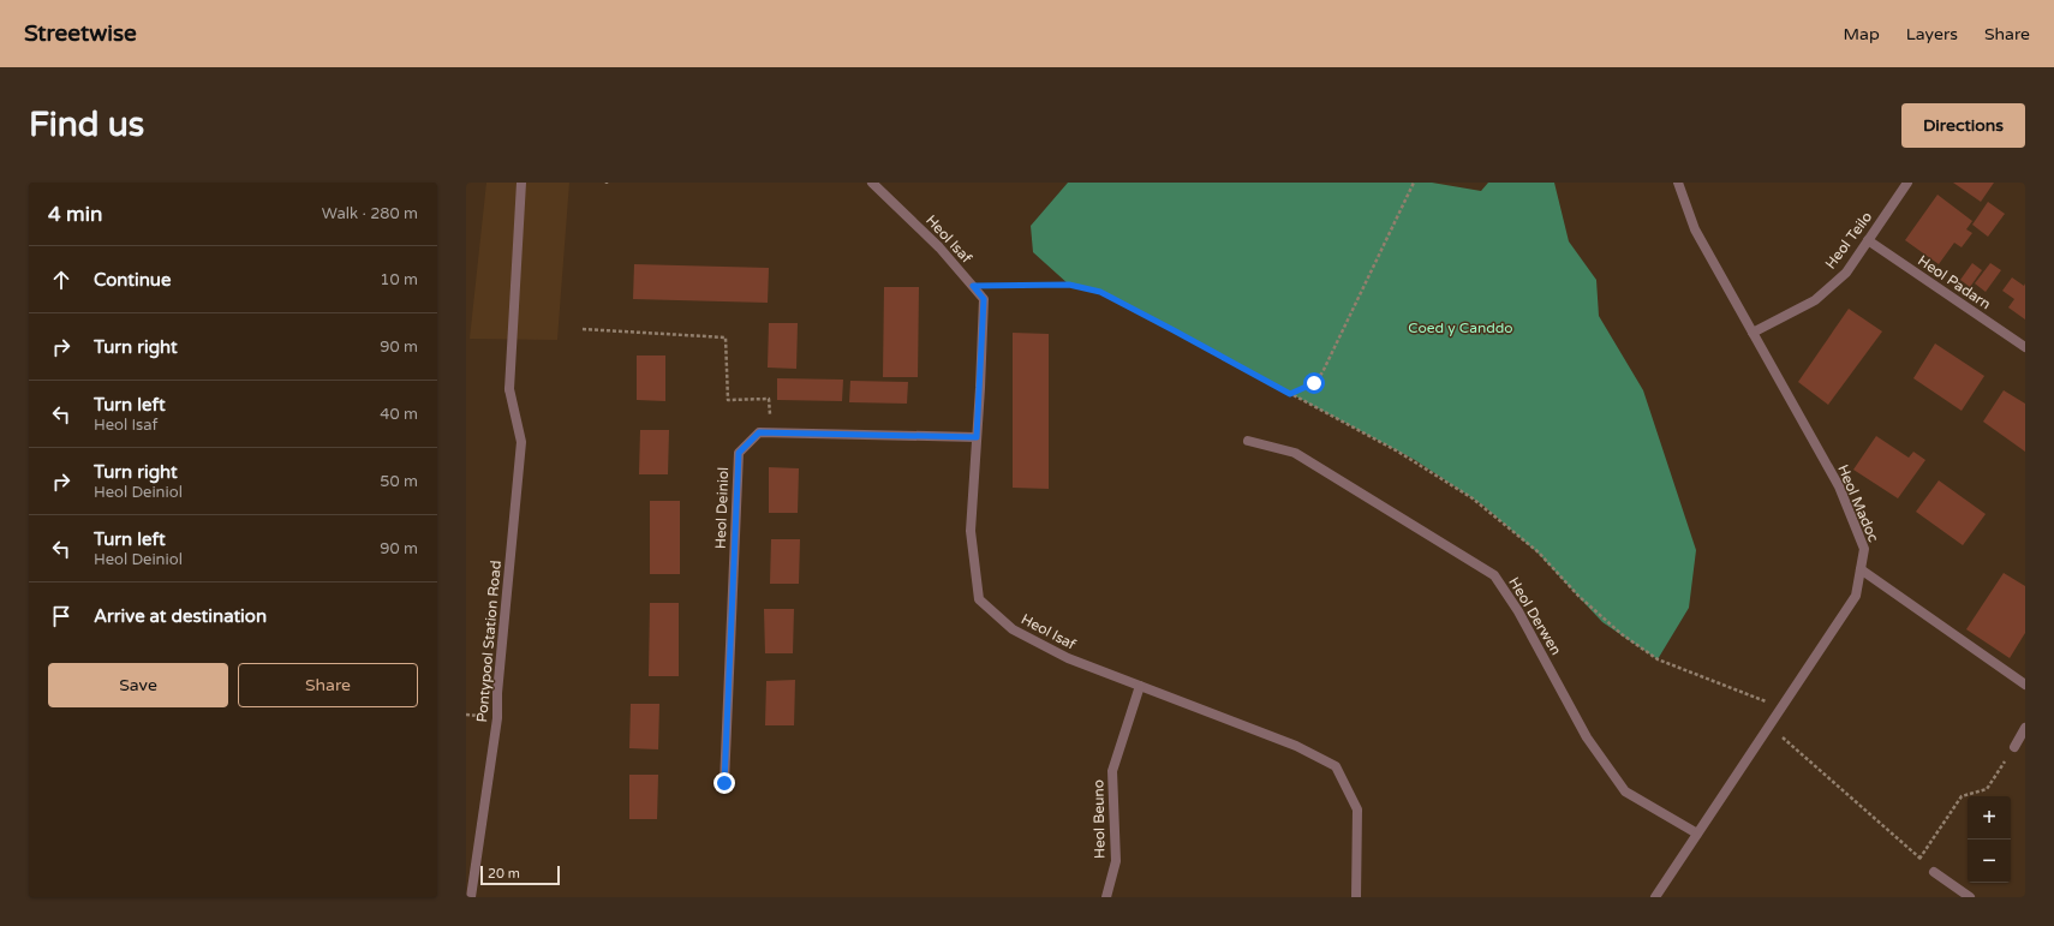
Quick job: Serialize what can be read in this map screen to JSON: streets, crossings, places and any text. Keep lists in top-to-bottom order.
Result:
{
  "streets": {
    "street": [
      "Heol Isaf",
      "Heol Teilo",
      "Heol Padarn",
      "Heol Madoc",
      "Heol Deiniol",
      "Heol Derwen",
      "Pontypool Station Road",
      "Heol Beuno"
    ]
  },
  "crossings": [
    ["Heol Isaf", "Heol Deiniol"],
    ["Heol Isaf", "Heol Beuno"],
    ["Heol Teilo", "Heol Padarn"],
    ["Heol Teilo", "Heol Madoc"],
    ["Heol Madoc", "Heol Derwen"]
  ],
  "parks": ["Coed y Canddo"],
  "scale_bar": "20 m",
  "page": {
    "header": "Streetwise",
    "nav": ["Map", "Layers", "Share"],
    "buttons": [
      "Directions",
      ["Save", "Share"]
    ],
    "title": "Find us",
    "heading": ["4 min", "Walk · 280 m"],
    "list": [
      ["Continue", "10 m"],
      ["Turn right", "90 m"],
      ["Turn left", "Heol Isaf", "40 m"],
      ["Turn right", "Heol Deiniol", "50 m"],
      ["Turn left", "Heol Deiniol", "90 m"],
      "Arrive at destination"
    ],
    "map_buttons": ["+", "−"],
    "scale": "20 m"
  }
}
